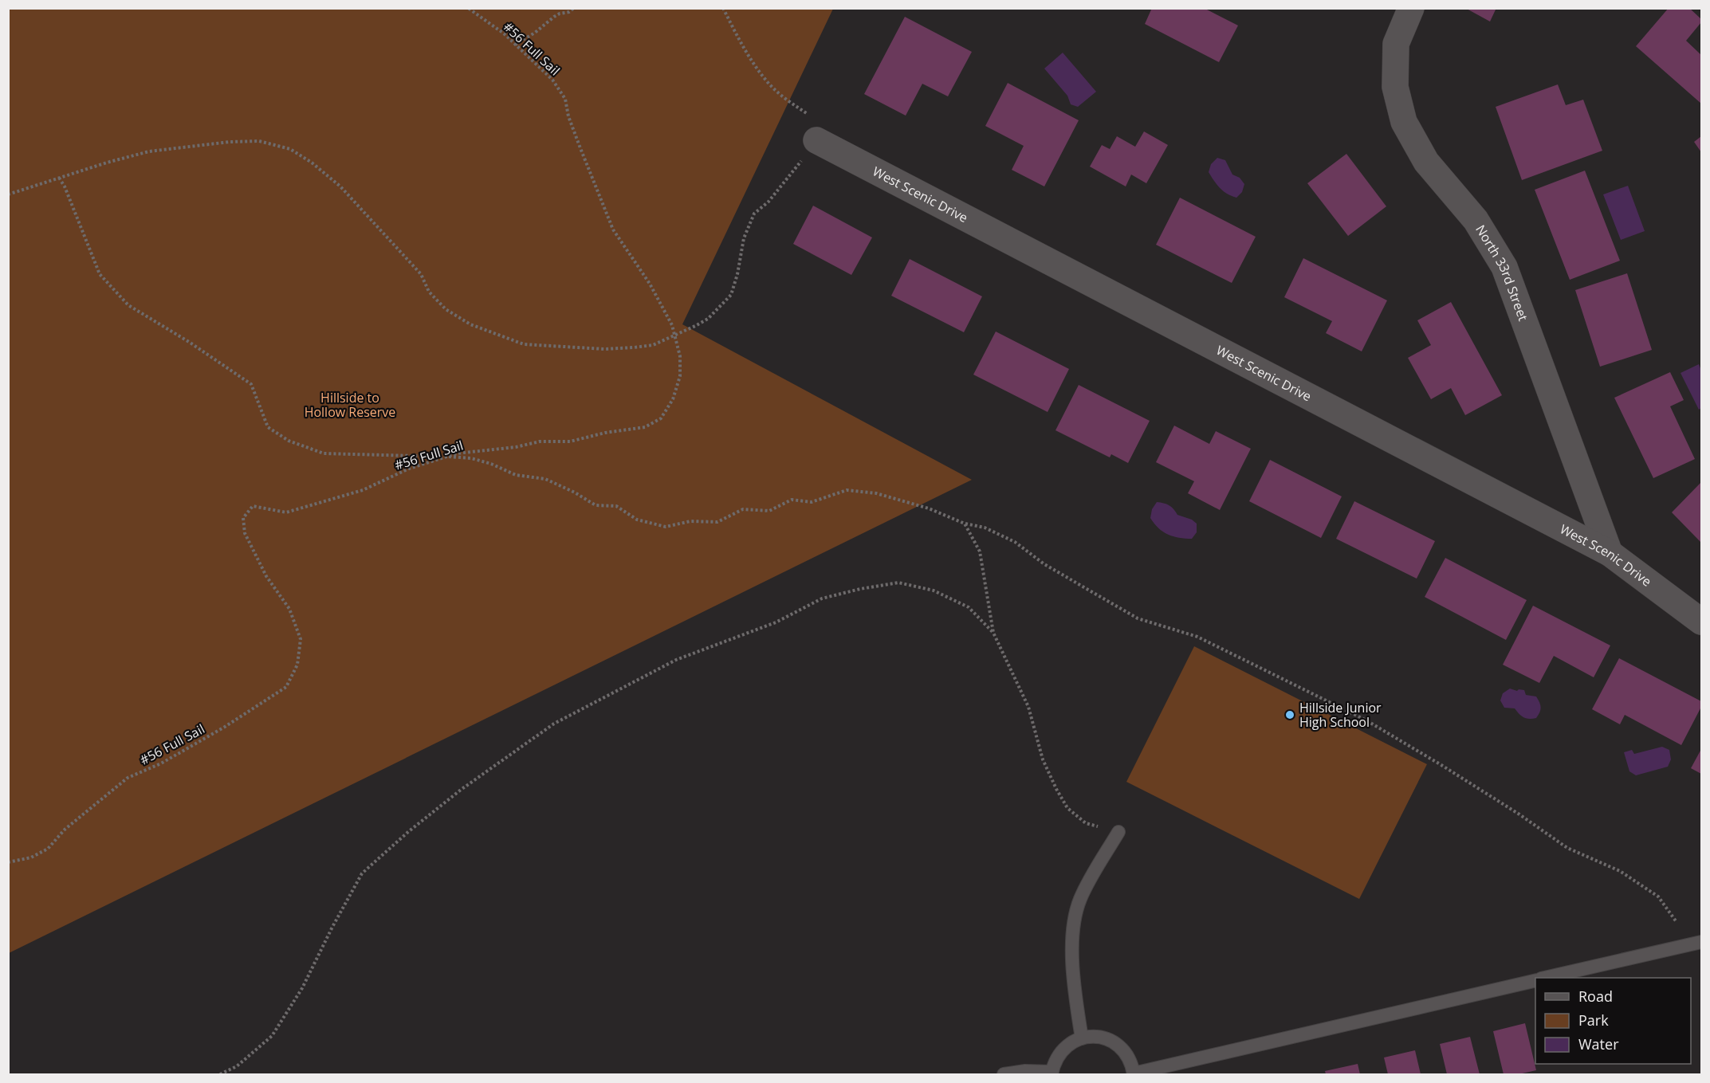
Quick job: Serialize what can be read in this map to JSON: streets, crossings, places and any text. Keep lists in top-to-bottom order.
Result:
{
  "streets": {
    "street": ["West Scenic Drive", "North 33rd Street"],
    "path": ["#56 Full Sail"]
  },
  "crossings": [
    ["West Scenic Drive", "North 33rd Street"]
  ],
  "parks": ["Hillside to Hollow Reserve"],
  "places": ["Hillside Junior High School"],
  "legend": ["Road", "Park", "Water"]
}
